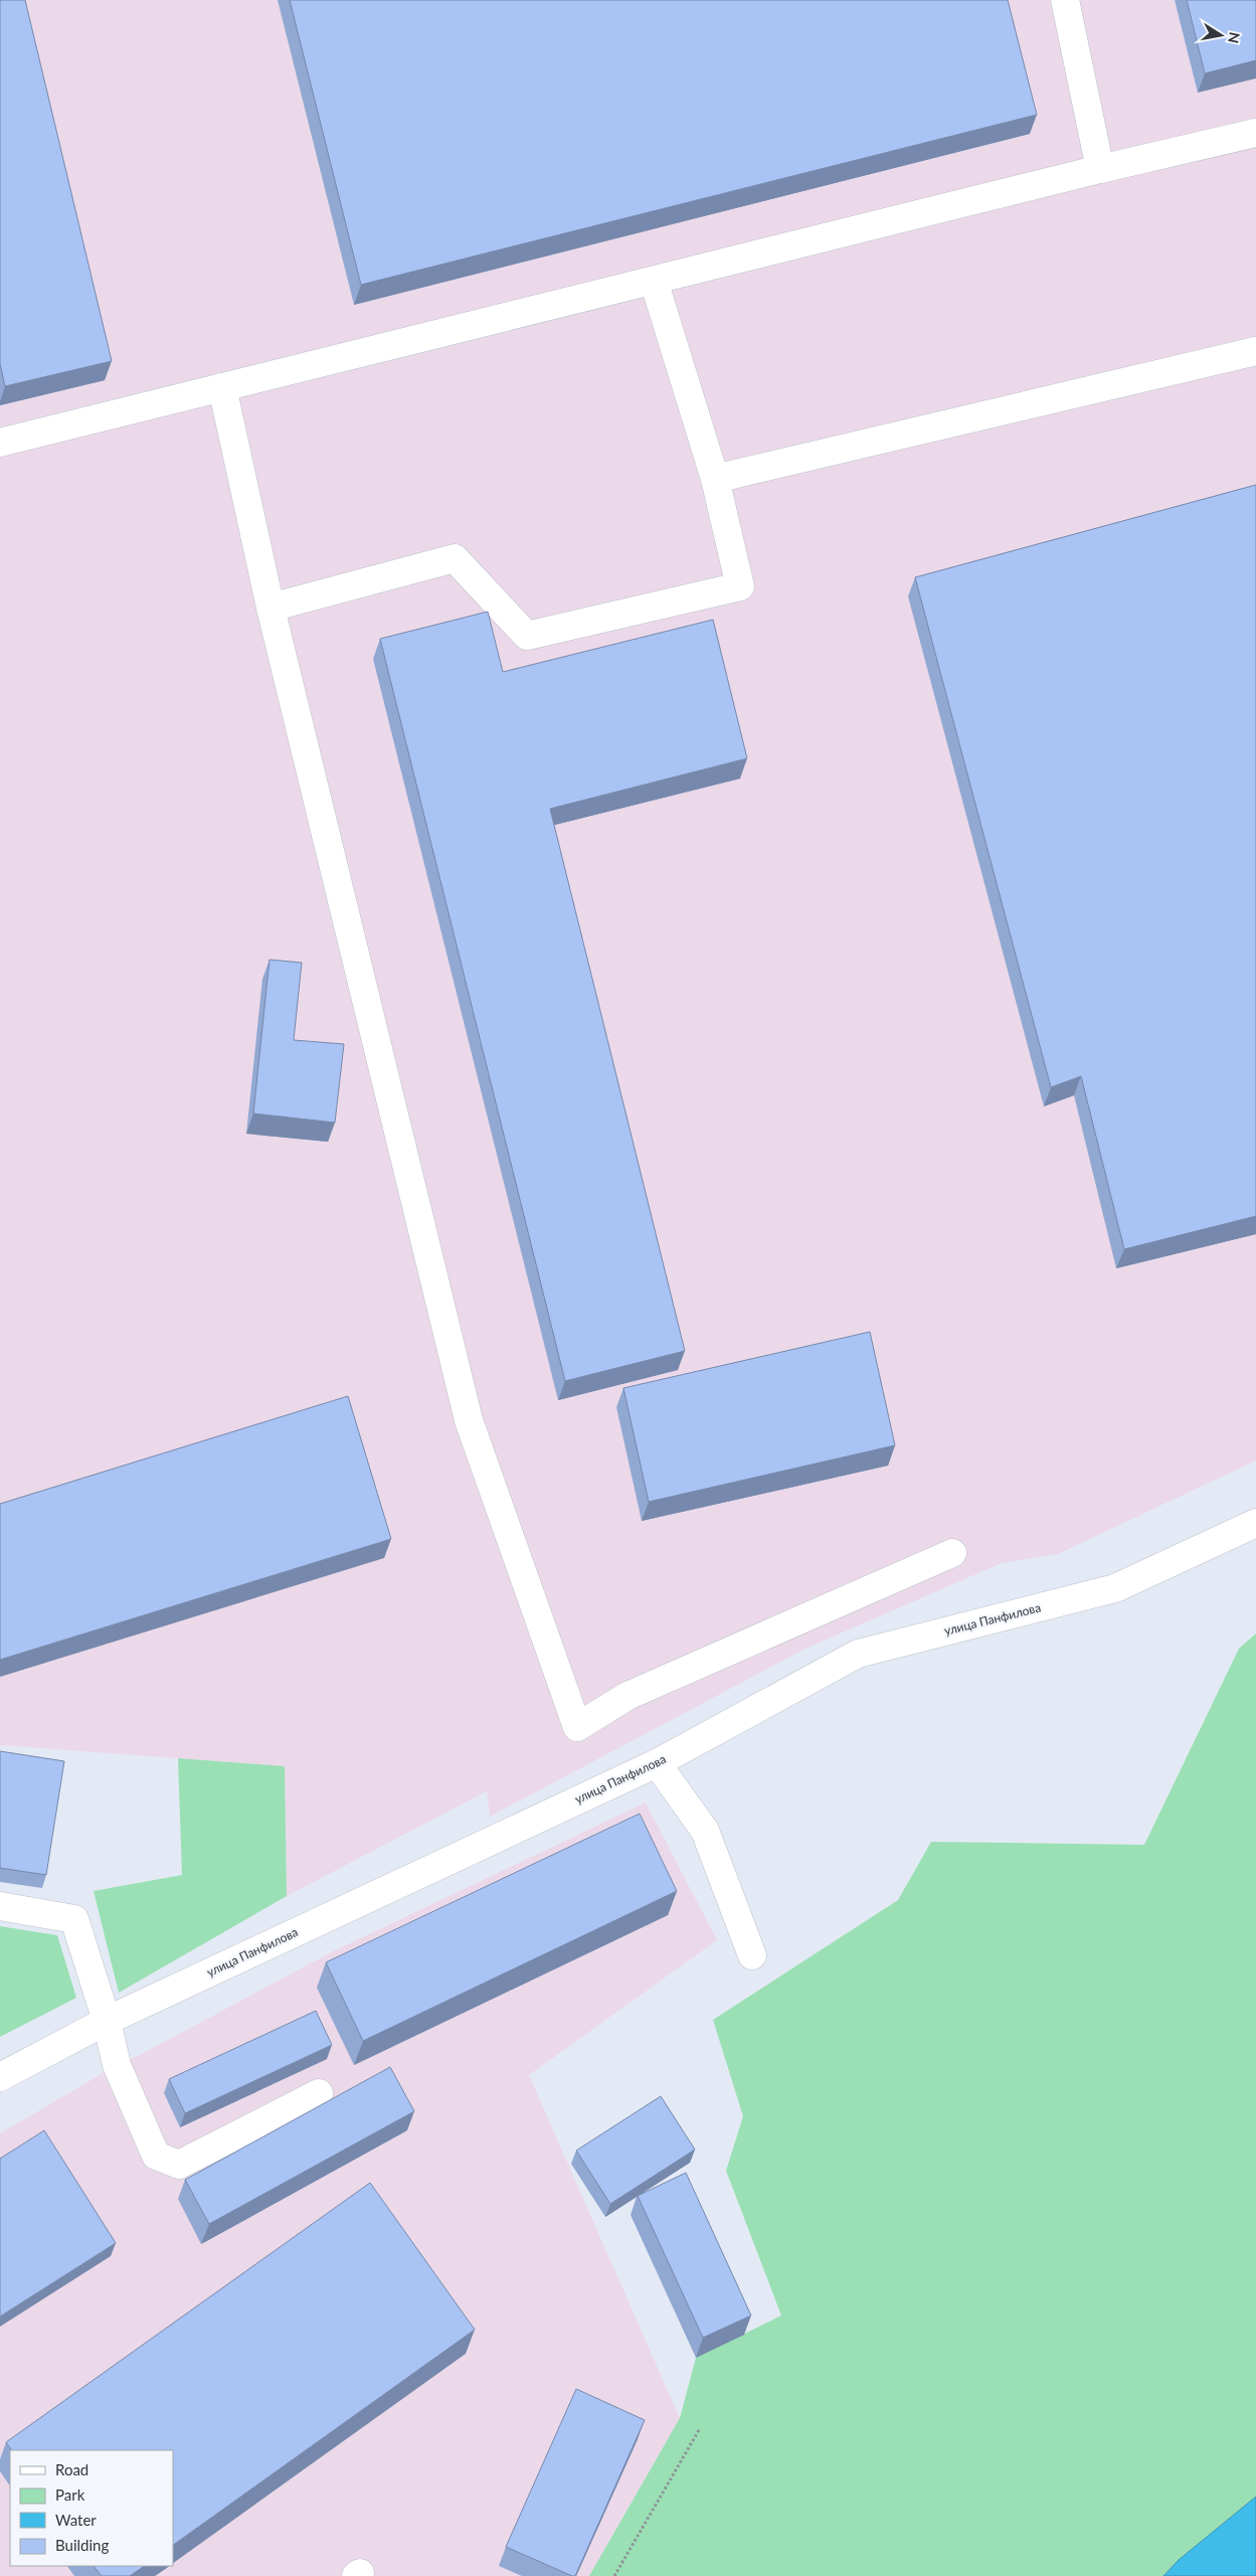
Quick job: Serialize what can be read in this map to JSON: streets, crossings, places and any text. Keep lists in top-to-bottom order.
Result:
{
  "streets": {
    "street": ["улица Панфилова"]
  },
  "legend": [
    "Road",
    "Park",
    "Water",
    "Building"
  ],
  "north": "right"
}
